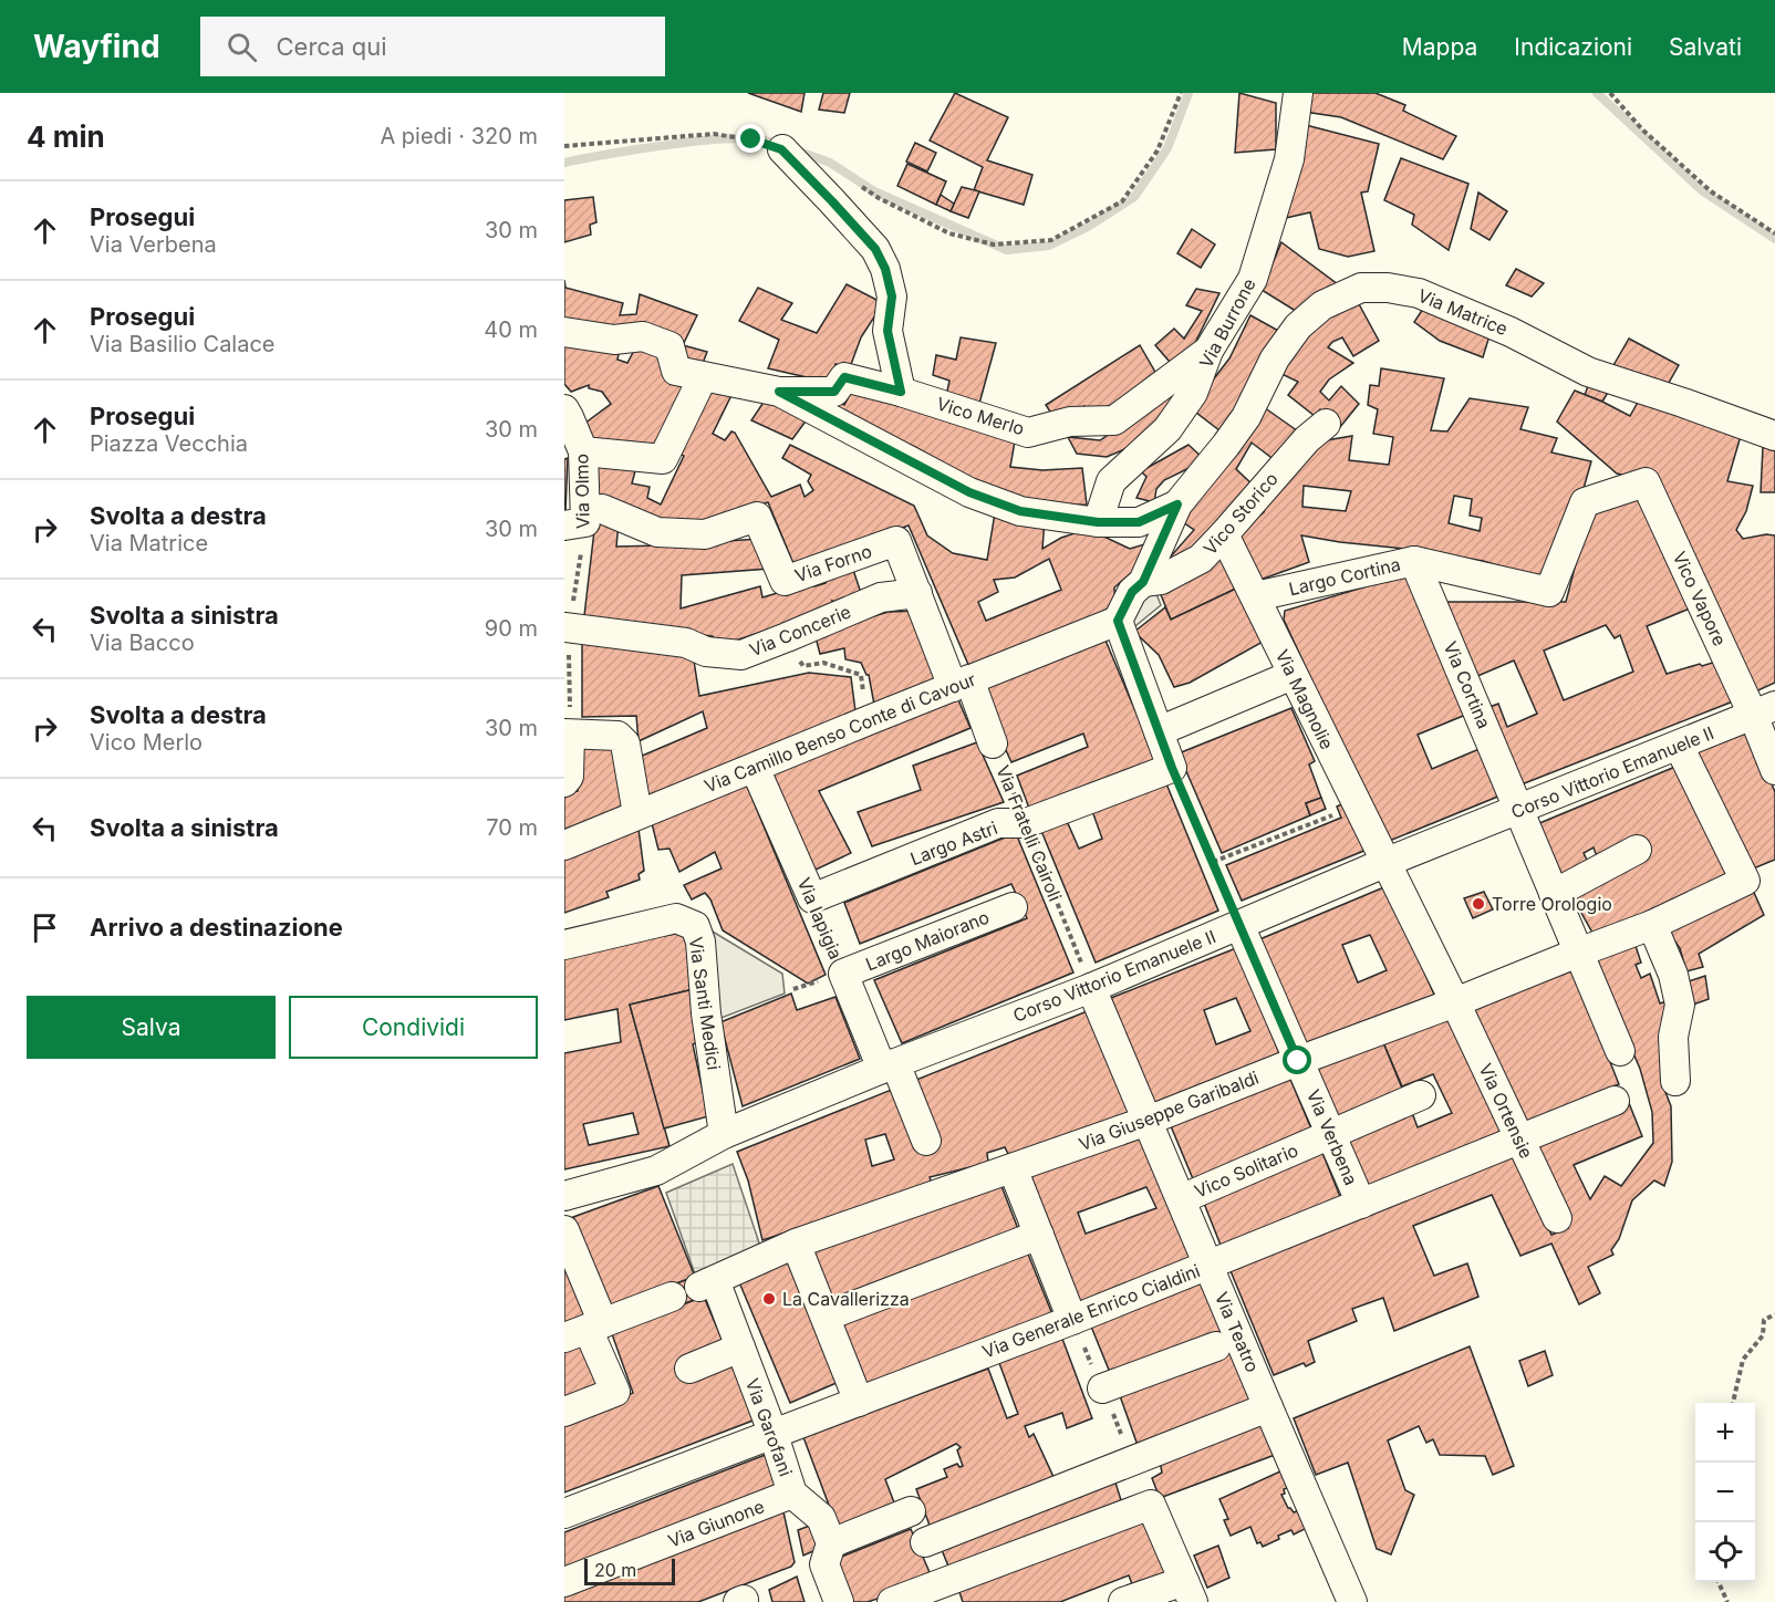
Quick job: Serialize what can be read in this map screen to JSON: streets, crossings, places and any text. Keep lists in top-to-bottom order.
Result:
{
  "streets": {
    "street": [
      "Via Matrice",
      "Via Burrone",
      "Vico Merlo",
      "Via Olmo",
      "Vico Storico",
      "Via Forno",
      "Largo Cortina",
      "Vico Vapore",
      "Via Concerie",
      "Via Cortina",
      "Via Magnolie",
      "Via Camillo Benso Conte di Cavour",
      "Corso Vittorio Emanuele II",
      "Via Fratelli Cairoli",
      "Largo Astri",
      "Via Iapigia",
      "Largo Maiorano",
      "Via Santi Medici",
      "Via Giuseppe Garibaldi",
      "Via Ortensie",
      "Via Verbena",
      "Vico Solitario",
      "Via Generale Enrico Cialdini",
      "Via Teatro",
      "Via Garofani",
      "Via Giunone"
    ]
  },
  "crossings": [
    ["Via Matrice", "Vico Storico"],
    ["Via Matrice", "Via Camillo Benso Conte di Cavour"],
    ["Via Burrone", "Vico Merlo"],
    ["Via Olmo", "Via Forno"],
    ["Via Olmo", "Via Concerie"],
    ["Vico Storico", "Via Magnolie"],
    ["Via Forno", "Via Concerie"],
    ["Via Forno", "Via Fratelli Cairoli"],
    ["Largo Cortina", "Vico Vapore"],
    ["Largo Cortina", "Via Cortina"],
    ["Largo Cortina", "Via Magnolie"],
    ["Vico Vapore", "Corso Vittorio Emanuele II"],
    ["Via Concerie", "Via Fratelli Cairoli"],
    ["Via Cortina", "Corso Vittorio Emanuele II"],
    ["Via Cortina", "Via Giuseppe Garibaldi"],
    ["Via Magnolie", "Corso Vittorio Emanuele II"],
    ["Via Magnolie", "Via Giuseppe Garibaldi"],
    ["Via Magnolie", "Via Ortensie"],
    ["Via Camillo Benso Conte di Cavour", "Via Fratelli Cairoli"],
    ["Via Camillo Benso Conte di Cavour", "Via Iapigia"],
    ["Corso Vittorio Emanuele II", "Via Fratelli Cairoli"],
    ["Corso Vittorio Emanuele II", "Via Iapigia"],
    ["Corso Vittorio Emanuele II", "Via Santi Medici"],
    ["Corso Vittorio Emanuele II", "Via Giuseppe Garibaldi"],
    ["Corso Vittorio Emanuele II", "Via Verbena"],
    ["Corso Vittorio Emanuele II", "Via Teatro"],
    ["Via Fratelli Cairoli", "Largo Astri"],
    ["Via Fratelli Cairoli", "Via Teatro"],
    ["Largo Astri", "Via Iapigia"],
    ["Via Iapigia", "Largo Maiorano"],
    ["Via Giuseppe Garibaldi", "Via Ortensie"],
    ["Via Giuseppe Garibaldi", "Via Verbena"],
    ["Via Giuseppe Garibaldi", "Via Teatro"],
    ["Via Giuseppe Garibaldi", "Via Garofani"],
    ["Via Ortensie", "Via Generale Enrico Cialdini"],
    ["Via Verbena", "Vico Solitario"],
    ["Via Verbena", "Via Generale Enrico Cialdini"],
    ["Vico Solitario", "Via Teatro"],
    ["Via Generale Enrico Cialdini", "Via Teatro"],
    ["Via Generale Enrico Cialdini", "Via Garofani"],
    ["Via Garofani", "Via Giunone"]
  ],
  "places": ["Torre Orologio", "La Cavallerizza"],
  "scale_bar": "20 m",
  "page": {
    "header": "Wayfind",
    "search": "Cerca qui",
    "nav": ["Mappa", "Indicazioni", "Salvati"],
    "heading": ["4 min", "A piedi · 320 m"],
    "list": [
      ["Prosegui", "Via Verbena", "30 m"],
      ["Prosegui", "Via Basilio Calace", "40 m"],
      ["Prosegui", "Piazza Vecchia", "30 m"],
      ["Svolta a destra", "Via Matrice", "30 m"],
      ["Svolta a sinistra", "Via Bacco", "90 m"],
      ["Svolta a destra", "Vico Merlo", "30 m"],
      ["Svolta a sinistra", "70 m"],
      "Arrivo a destinazione"
    ],
    "buttons": ["Salva", "Condividi"],
    "map_buttons": ["+", "−"],
    "scale": "20 m"
  }
}
